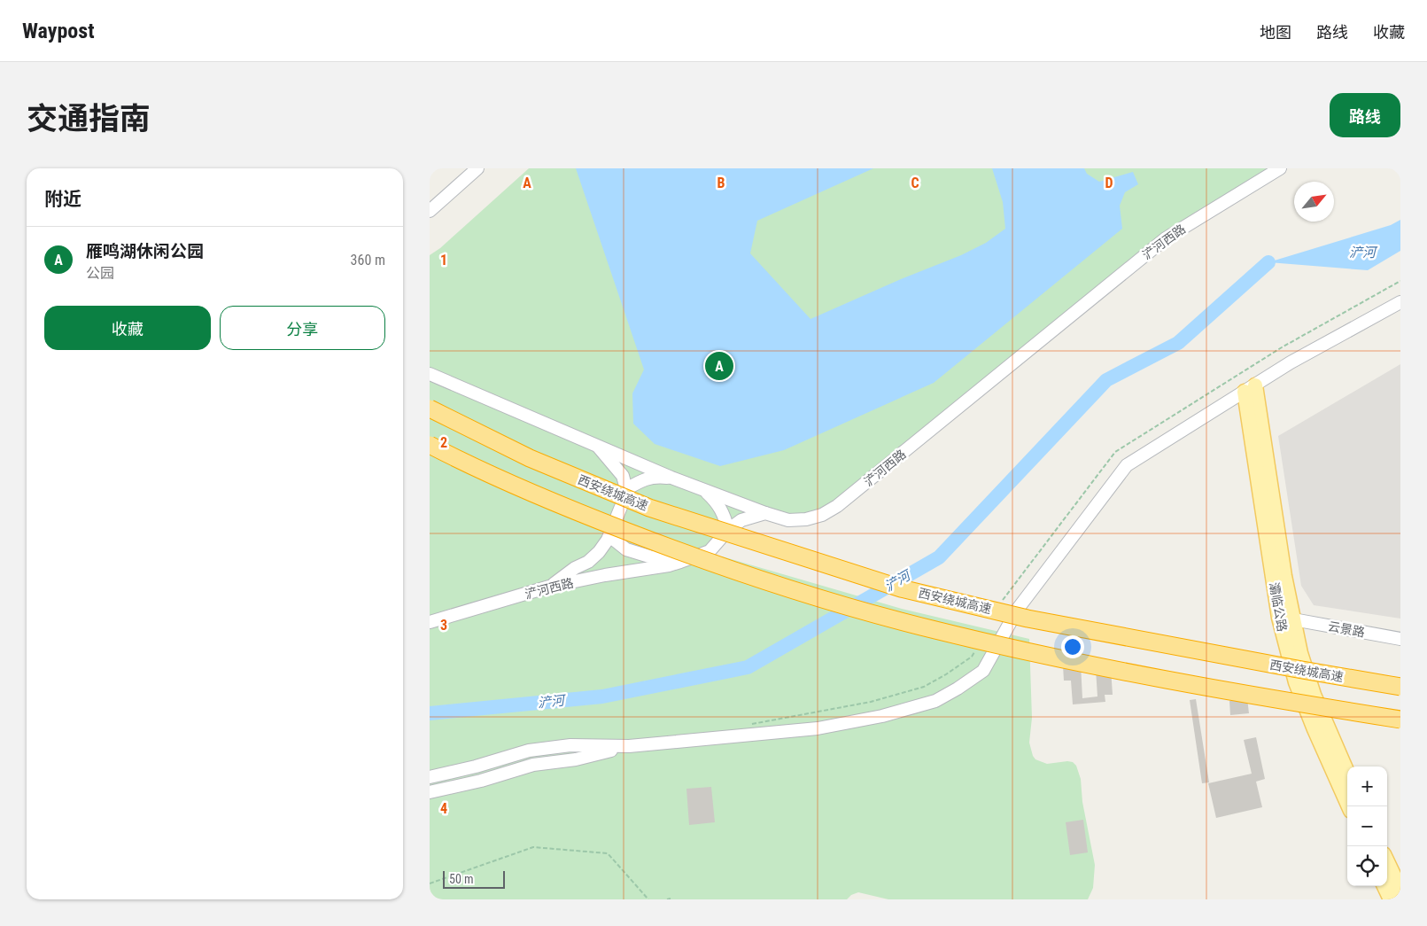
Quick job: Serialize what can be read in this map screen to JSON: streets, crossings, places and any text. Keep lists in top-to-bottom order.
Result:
{
  "streets": {
    "highway": ["西安绕城高速"],
    "main road": ["灞临公路"],
    "street": ["浐河西路", "云景路"]
  },
  "crossings": [
    ["灞临公路", "云景路"]
  ],
  "water": ["浐河"],
  "scale_bar": "50 m",
  "north": "top right",
  "page": {
    "header": "Waypost",
    "nav": ["地图", "路线", "收藏"],
    "title": "交通指南",
    "buttons": [
      "路线",
      ["收藏", "分享"]
    ],
    "heading": "附近",
    "list": [
      {
        "mark": "A",
        "name": "雁鸣湖休闲公园",
        "note": "公园",
        "value": "360 m"
      }
    ],
    "pins": "A",
    "map_buttons": ["+", "−"],
    "scale": "50 m"
  },
  "grid": {
    "columns": [
      "A",
      "B",
      "C",
      "D"
    ],
    "rows": [
      "1",
      "2",
      "3",
      "4"
    ]
  }
}
